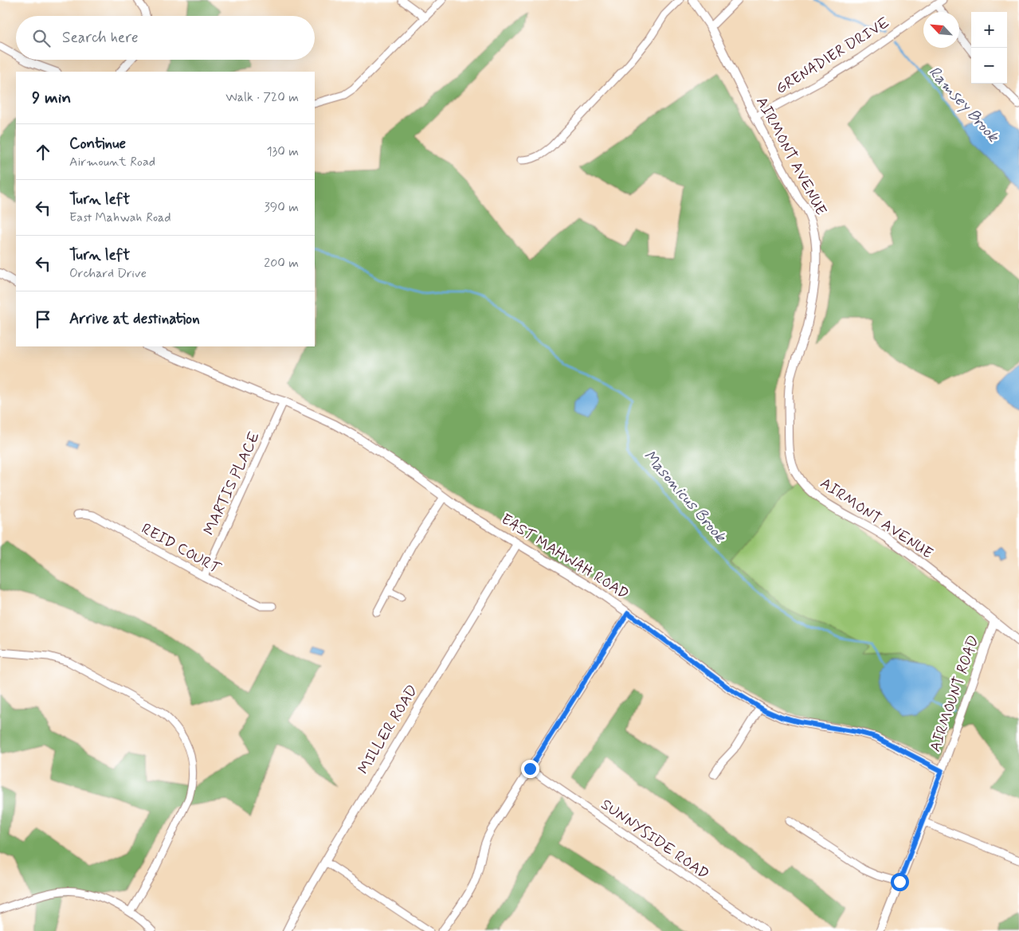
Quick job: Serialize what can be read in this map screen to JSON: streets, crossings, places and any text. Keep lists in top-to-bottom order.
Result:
{
  "streets": {
    "street": [
      "GRENADIER DRIVE",
      "AIRMONT AVENUE",
      "MARTIS PLACE",
      "REID COURT",
      "EAST MAHWAH ROAD",
      "AIRMOUNT ROAD",
      "MILLER ROAD",
      "SUNNYSIDE ROAD"
    ]
  },
  "crossings": [
    ["GRENADIER DRIVE", "AIRMONT AVENUE"],
    ["AIRMONT AVENUE", "AIRMOUNT ROAD"],
    ["MARTIS PLACE", "REID COURT"],
    ["MARTIS PLACE", "EAST MAHWAH ROAD"],
    ["EAST MAHWAH ROAD", "AIRMOUNT ROAD"],
    ["EAST MAHWAH ROAD", "MILLER ROAD"]
  ],
  "water": ["Ramsey Brook", "Masonicus Brook"],
  "north": "top left",
  "page": {
    "map_buttons": ["+", "−"],
    "search": "Search here",
    "heading": ["9 min", "Walk · 720 m"],
    "list": [
      ["Continue", "Airmount Road", "130 m"],
      ["Turn left", "East Mahwah Road", "390 m"],
      ["Turn left", "Orchard Drive", "200 m"],
      "Arrive at destination"
    ]
  }
}
